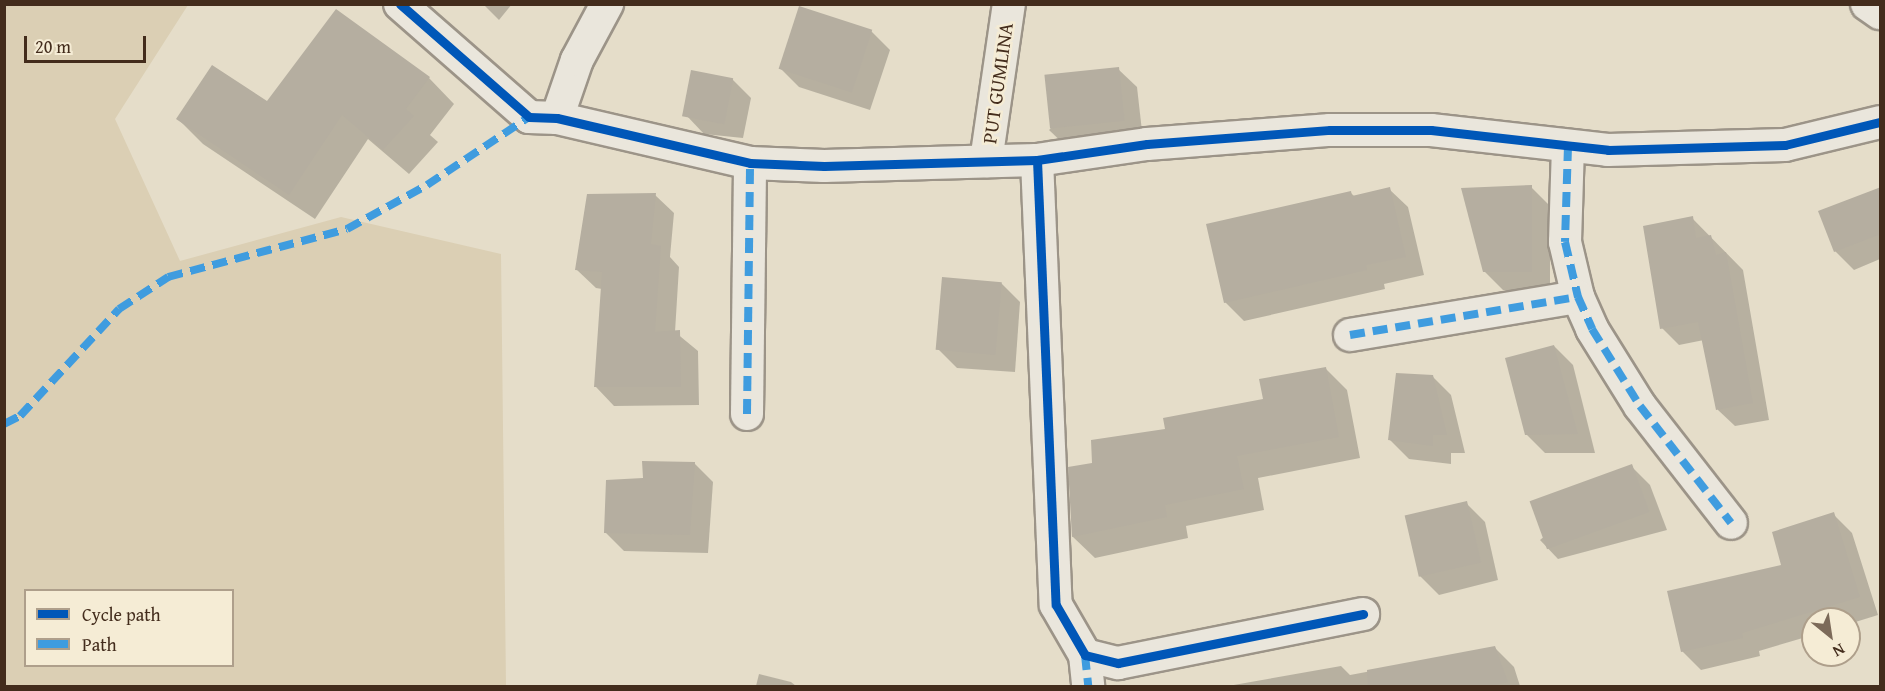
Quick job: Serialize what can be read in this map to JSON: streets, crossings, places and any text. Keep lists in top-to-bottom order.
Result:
{
  "streets": {
    "street": ["PUT GUMLINA"]
  },
  "legend": ["Cycle path", "Path"],
  "scale_bar": "20 m",
  "north": "bottom right"
}
